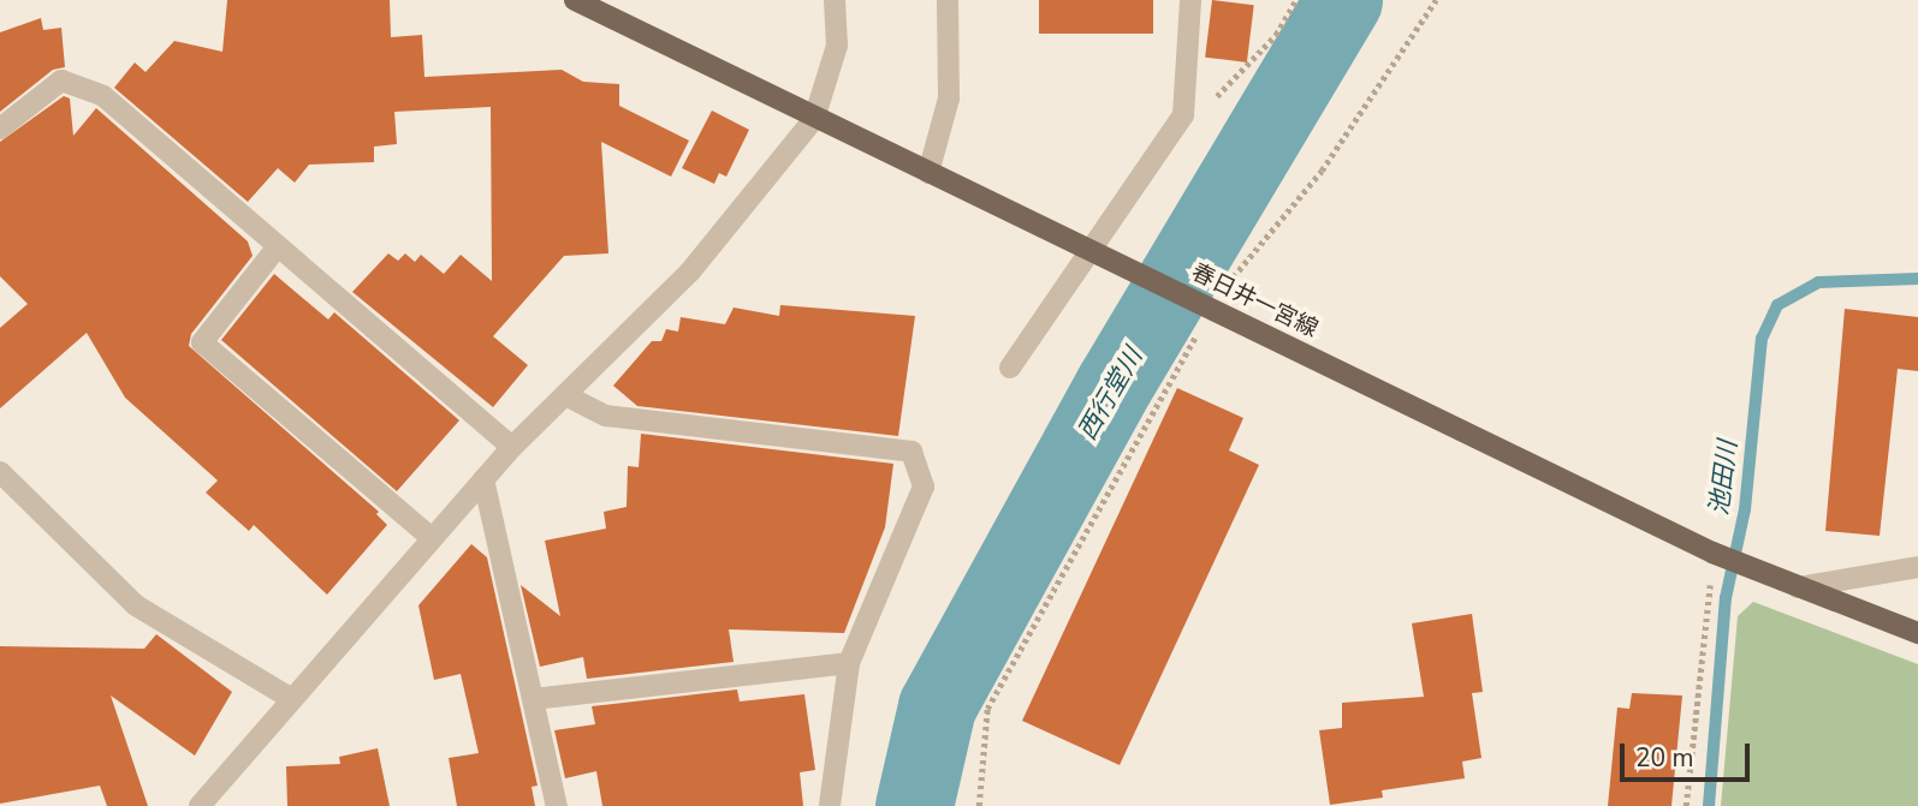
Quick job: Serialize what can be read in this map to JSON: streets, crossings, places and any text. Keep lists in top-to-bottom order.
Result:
{
  "streets": {
    "main road": ["春日井一宮線"]
  },
  "water": ["西行堂川", "池田川"],
  "scale_bar": "20 m"
}
